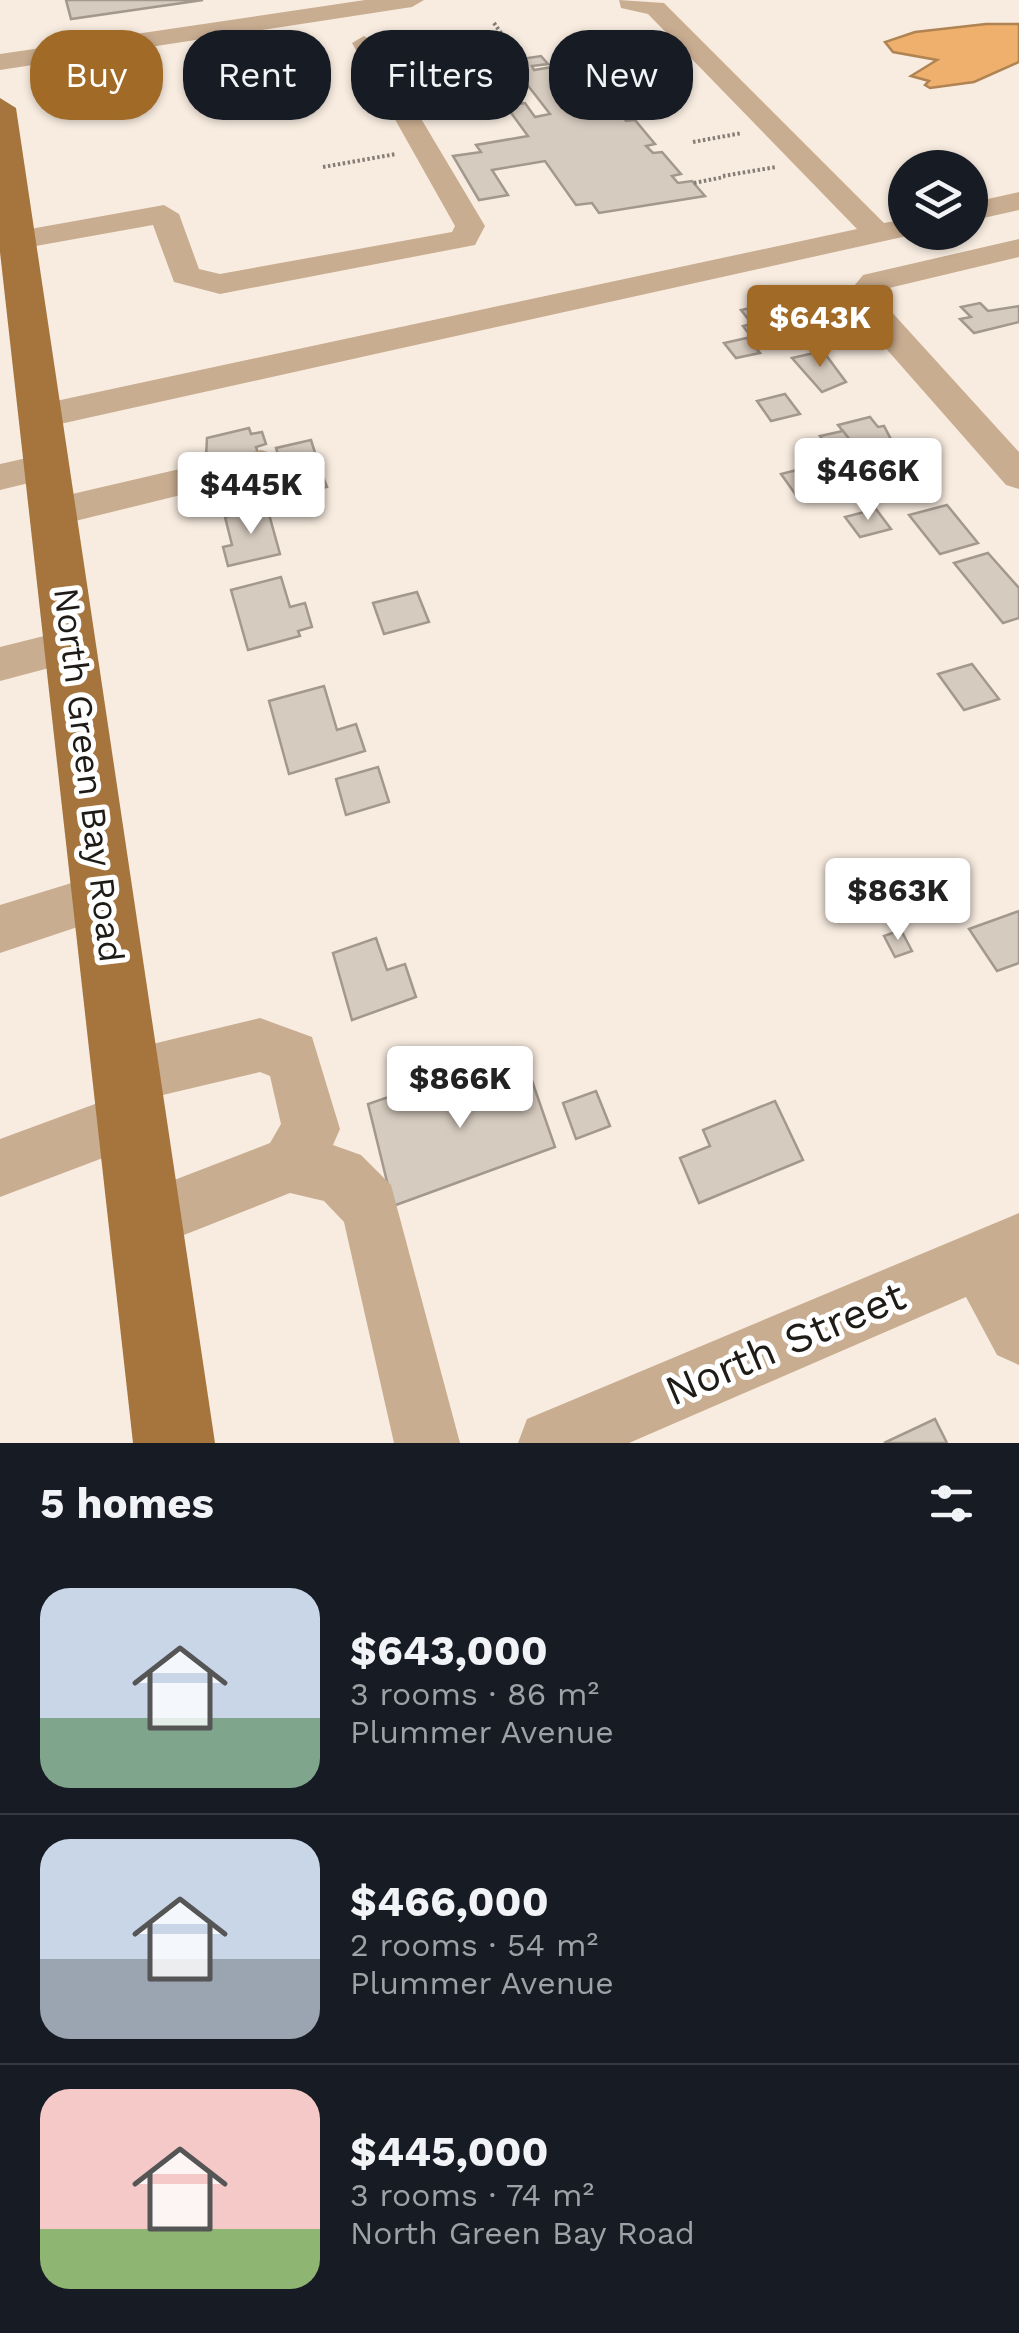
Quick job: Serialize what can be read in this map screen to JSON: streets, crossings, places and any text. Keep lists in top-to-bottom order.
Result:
{
  "streets": {
    "main road": ["North Green Bay Road"],
    "street": ["North Street"]
  },
  "page": {
    "chip": [
      "Buy",
      "Rent",
      "Filters",
      "New"
    ],
    "price": [
      "$643K",
      "$466K",
      "$445K",
      "$863K",
      "$866K"
    ],
    "heading": "5 homes",
    "list": [
      {
        "name": "$643,000",
        "note": "3 rooms · 86 m² · Plummer Avenue"
      },
      {
        "name": "$466,000",
        "note": "2 rooms · 54 m² · Plummer Avenue"
      },
      {
        "name": "$445,000",
        "note": "3 rooms · 74 m² · North Green Bay Road"
      }
    ]
  }
}
